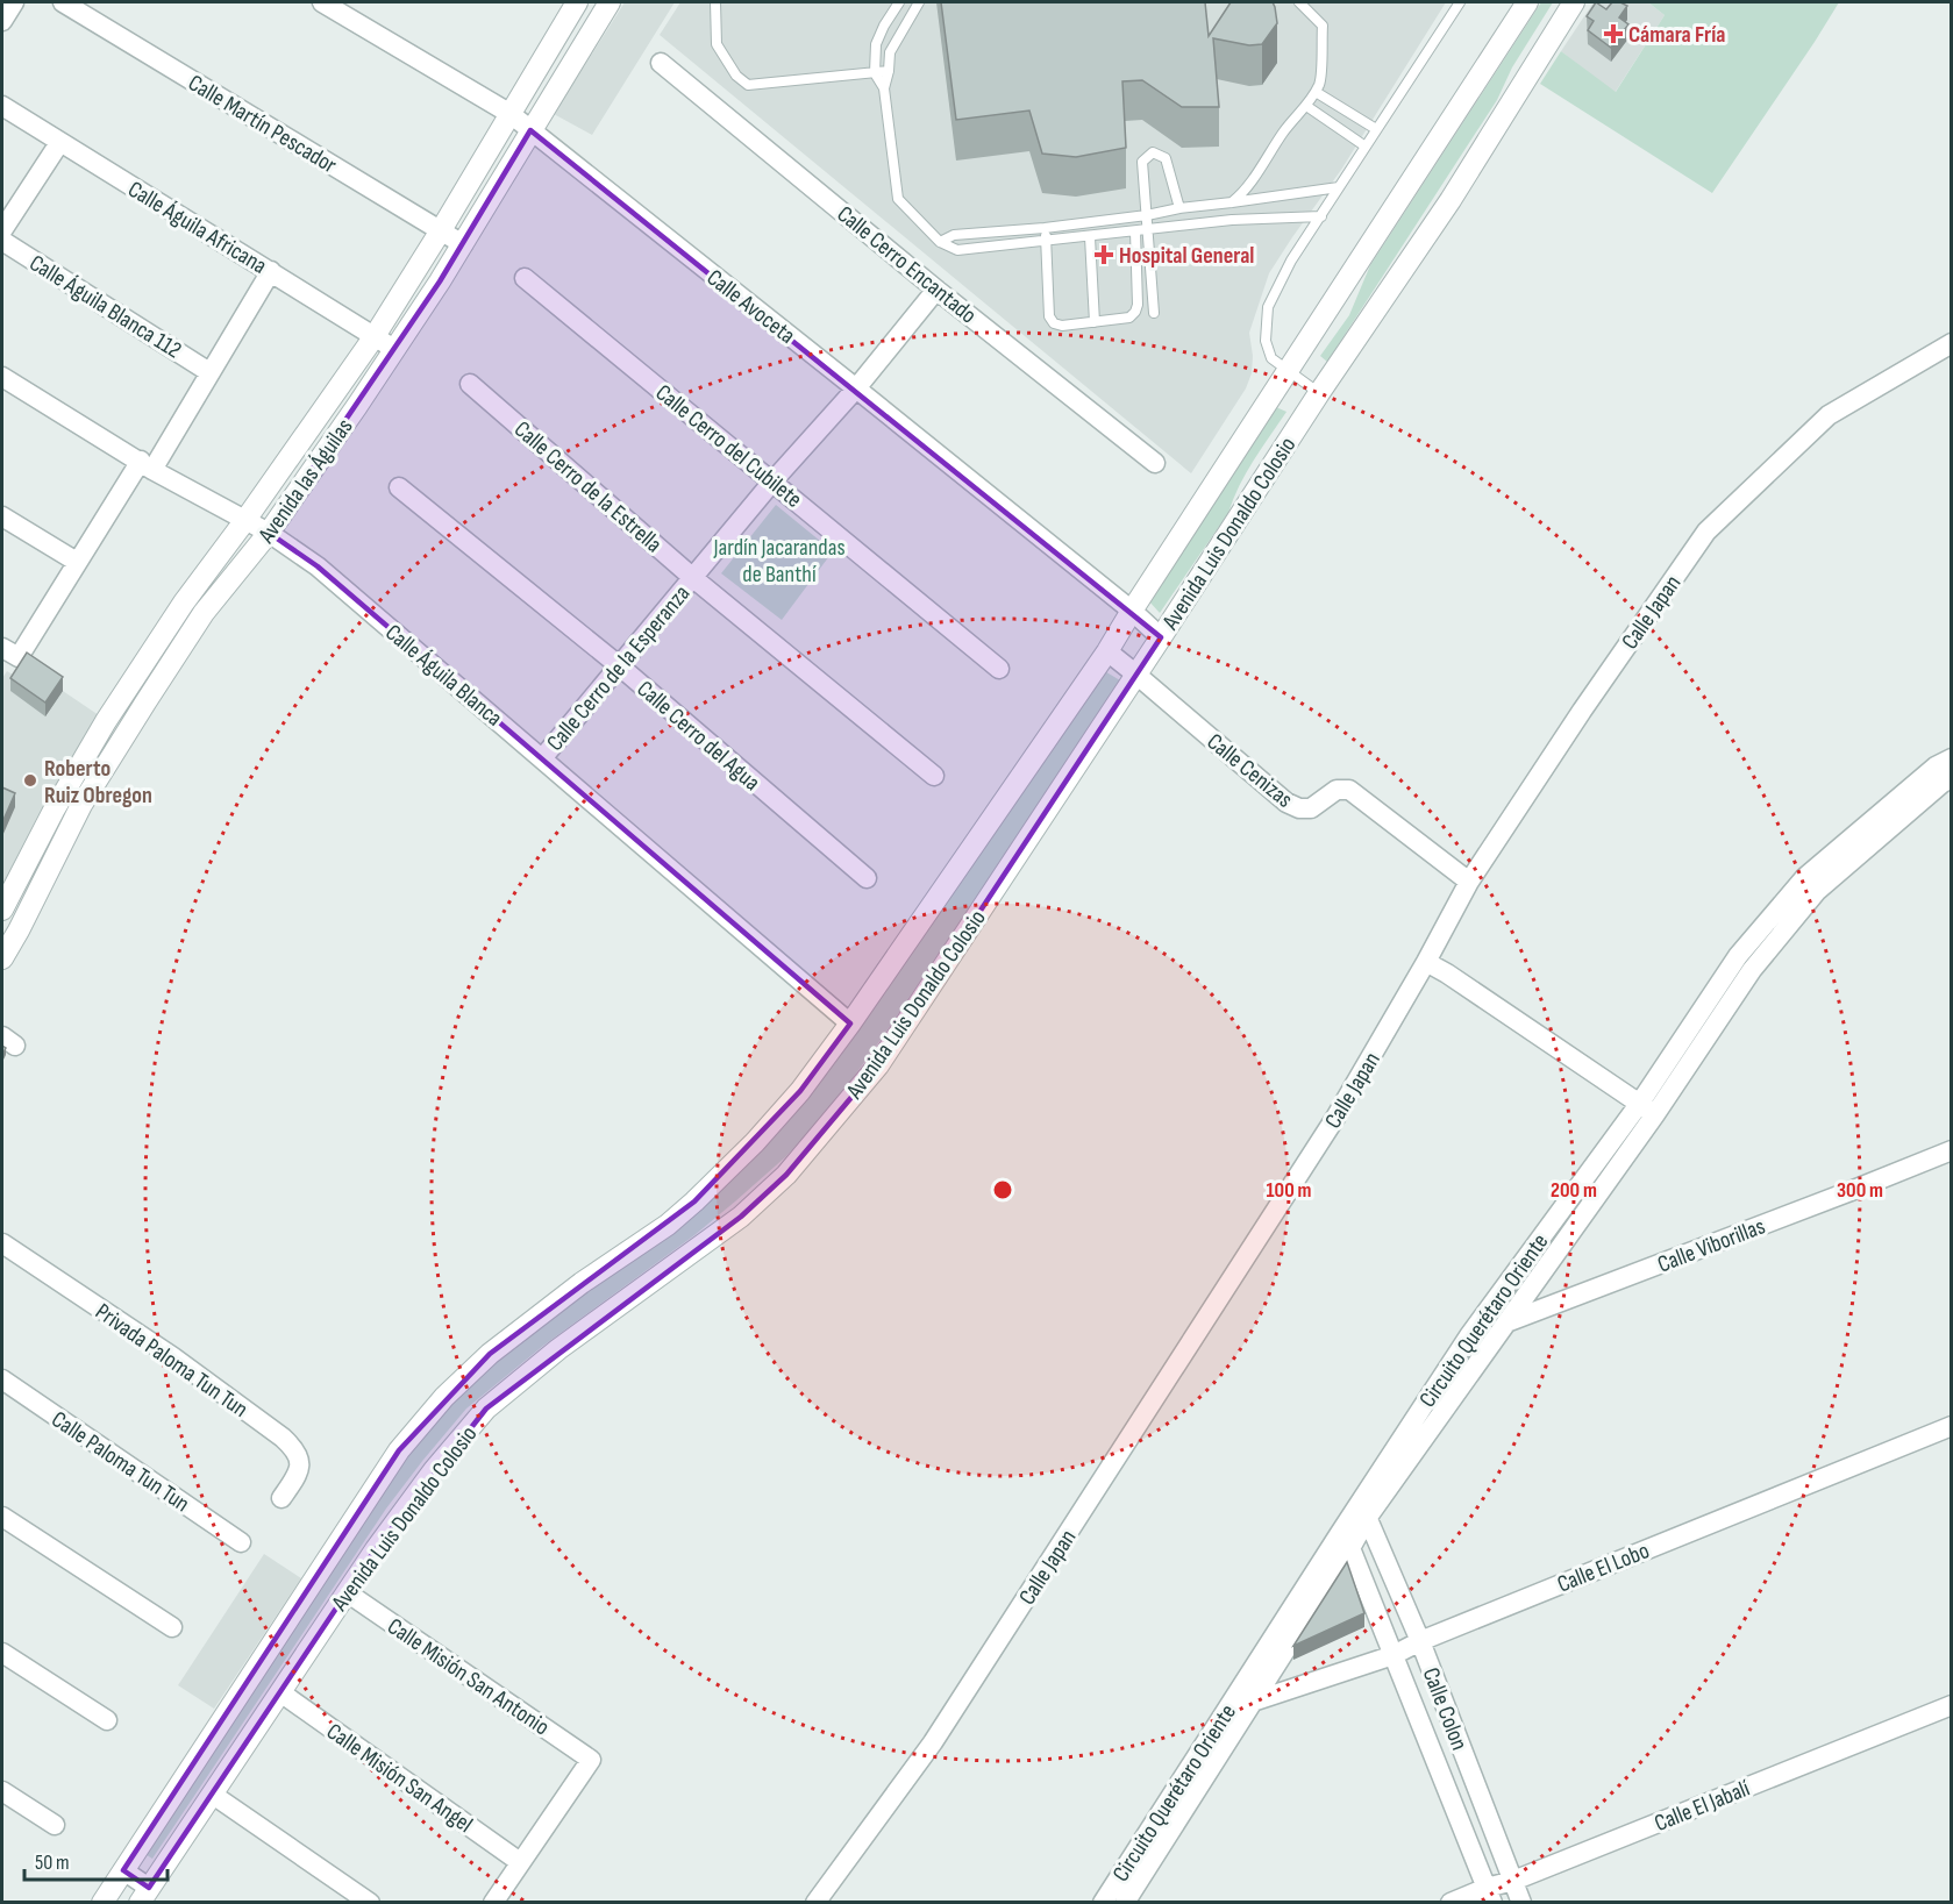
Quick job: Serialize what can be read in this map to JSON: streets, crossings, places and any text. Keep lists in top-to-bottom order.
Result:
{
  "streets": {
    "street": [
      "Calle Martín Pescador",
      "Calle Águila Africana",
      "Calle Cerro Encantado",
      "Calle Águila Blanca 112",
      "Calle Avoceta",
      "Calle Cerro del Cubilete",
      "Avenida las Águilas",
      "Calle Cerro de la Estrella",
      "Avenida Luis Donaldo Colosio",
      "Calle Japan",
      "Calle Cerro de la Esperanza",
      "Calle Águila Blanca",
      "Calle Cerro del Agua",
      "Calle Cenizas",
      "Calle Viborillas",
      "Circuito Querétaro Oriente",
      "Privada Paloma Tun Tun",
      "Calle Paloma Tun Tun",
      "Calle El Lobo",
      "Calle Misión San Antonio",
      "Calle Colon",
      "Calle Misión San Angel",
      "Calle El Jabalí"
    ]
  },
  "crossings": [
    ["Calle Martín Pescador", "Avenida las Águilas"],
    ["Calle Águila Africana", "Avenida las Águilas"],
    ["Calle Cerro Encantado", "Calle Cerro de la Esperanza"],
    ["Calle Avoceta", "Avenida las Águilas"],
    ["Calle Avoceta", "Avenida Luis Donaldo Colosio"],
    ["Calle Avoceta", "Calle Cerro de la Esperanza"],
    ["Calle Cerro del Cubilete", "Calle Cerro de la Esperanza"],
    ["Avenida las Águilas", "Calle Águila Blanca"],
    ["Calle Cerro de la Estrella", "Calle Cerro de la Esperanza"],
    ["Avenida Luis Donaldo Colosio", "Calle Águila Blanca"],
    ["Avenida Luis Donaldo Colosio", "Calle Cenizas"],
    ["Avenida Luis Donaldo Colosio", "Calle Misión San Antonio"],
    ["Avenida Luis Donaldo Colosio", "Calle Misión San Angel"],
    ["Calle Japan", "Calle Cenizas"],
    ["Calle Cerro de la Esperanza", "Calle Águila Blanca"],
    ["Calle Cerro de la Esperanza", "Calle Cerro del Agua"],
    ["Calle Viborillas", "Circuito Querétaro Oriente"],
    ["Circuito Querétaro Oriente", "Calle El Lobo"],
    ["Circuito Querétaro Oriente", "Calle Colon"],
    ["Calle El Lobo", "Calle Colon"],
    ["Calle Misión San Antonio", "Calle Misión San Angel"],
    ["Calle Colon", "Calle El Jabalí"]
  ],
  "parks": ["Jardín Jacarandas de Banthí"],
  "places": {
    "health": ["Cámara Fría", "Hospital General"],
    "other": ["Roberto Ruiz Obregon"]
  },
  "scale_bar": "50 m",
  "rings": ["100 m", "200 m", "300 m"]
}
